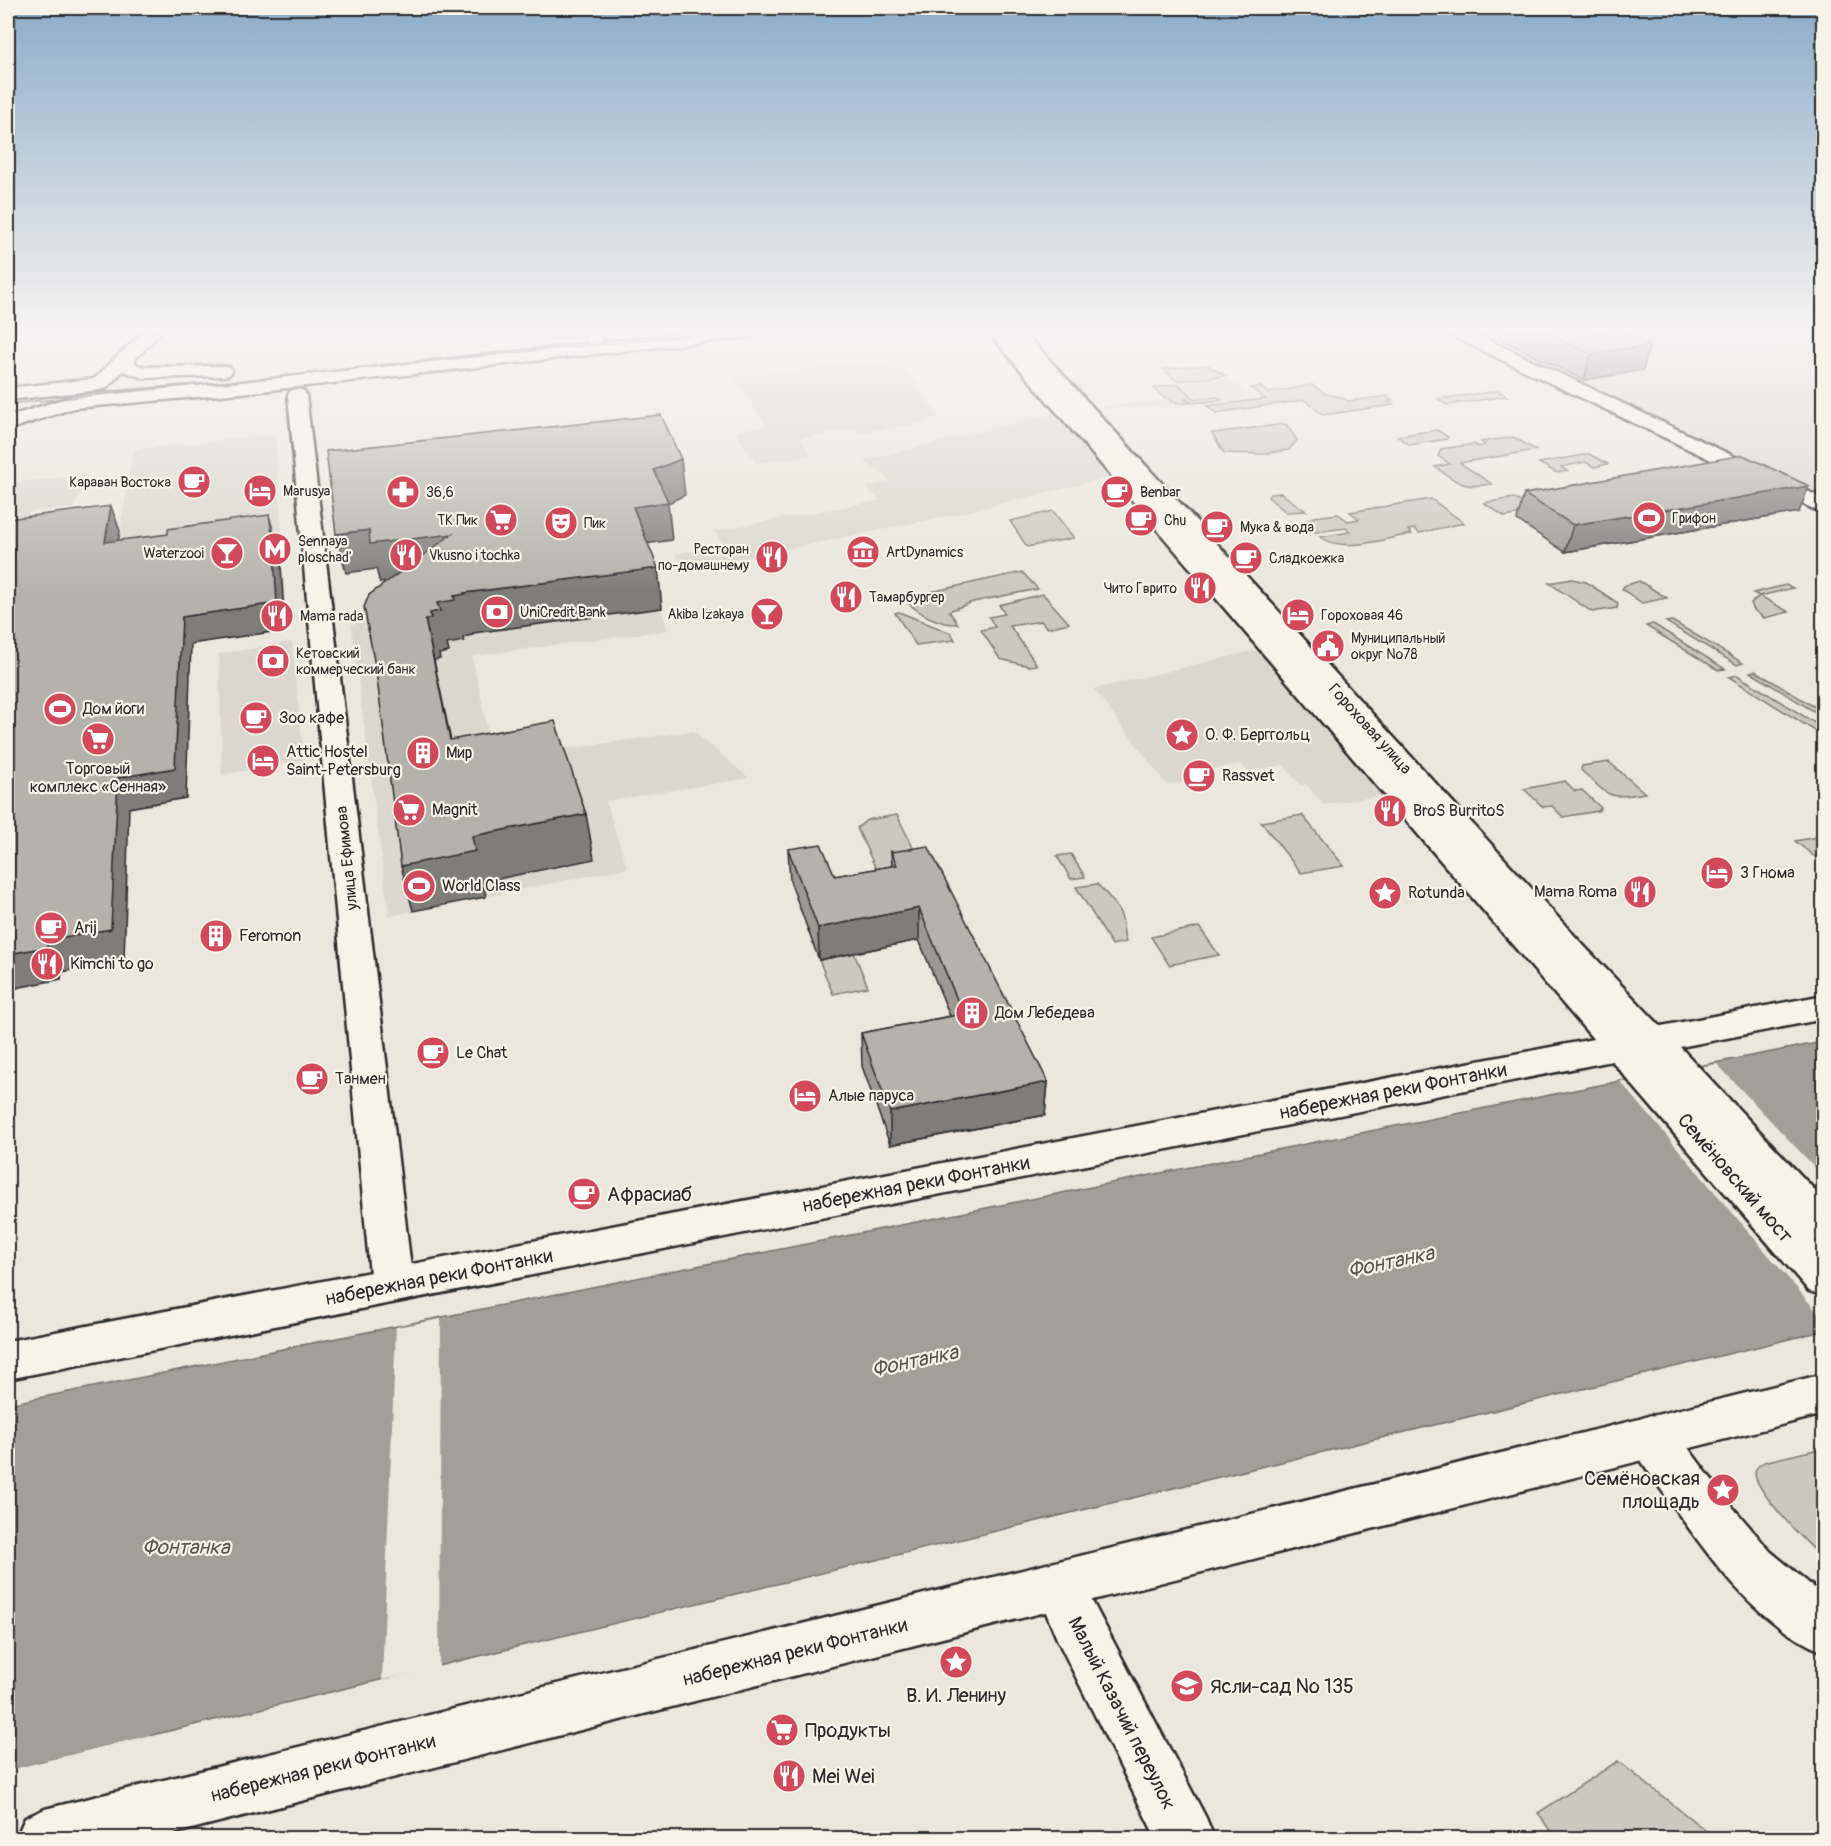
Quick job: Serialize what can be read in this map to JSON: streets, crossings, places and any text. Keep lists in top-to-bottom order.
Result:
{
  "streets": {
    "street": [
      "Гороховая улица",
      "улица Ефимова",
      "набережная реки Фонтанки",
      "Семёновский мост",
      "Малый Казачий переулок"
    ]
  },
  "crossings": [
    ["Гороховая улица", "набережная реки Фонтанки"],
    ["Гороховая улица", "Семёновский мост"],
    ["улица Ефимова", "набережная реки Фонтанки"],
    ["набережная реки Фонтанки", "Семёновский мост"],
    ["набережная реки Фонтанки", "Малый Казачий переулок"]
  ],
  "water": ["Фонтанка"],
  "places": {
    "cafe": [
      "Караван Востока",
      "Benbar",
      "Chu",
      "Мука & вода",
      "Сладкоежка",
      "Зоо кафе",
      "Rassvet",
      "Arij",
      "Le Chat",
      "Танмен",
      "Афрасиаб"
    ],
    "hotel": [
      "Marusya",
      "Гороховая 46",
      "Attic Hostel Saint-Petersburg",
      "3 Гнома",
      "Алые паруса"
    ],
    "pharmacy": ["36,6"],
    "sports": ["Грифон", "Дом йоги", "World Class"],
    "supermarket": [
      "ТК Пик",
      "Торговый комплекс «Сенная»",
      "Magnit",
      "Продукты"
    ],
    "theatre": ["Пик"],
    "metro station": ["Sennaya ploschad'"],
    "museum": ["ArtDynamics"],
    "bar": ["Waterzooi", "Akiba Izakaya"],
    "restaurant": [
      "Vkusno i tochka",
      "Ресторан по-домашнему",
      "Чито Гврито",
      "Тамарбургер",
      "Mama rada",
      "BroS BurritoS",
      "Mama Roma",
      "Kimchi to go",
      "Mei Wei"
    ],
    "bank": ["UniCredit Bank", "Кетовский коммерческий банк"],
    "public building": ["Муниципальный округ №78"],
    "place": [
      "О. Ф. Берггольц",
      "Rotunda",
      "Семёновская площадь",
      "В. И. Ленину"
    ],
    "building": ["Мир", "Feromon", "Дом Лебедева"],
    "school or university": ["Ясли-сад № 135"]
  }
}
